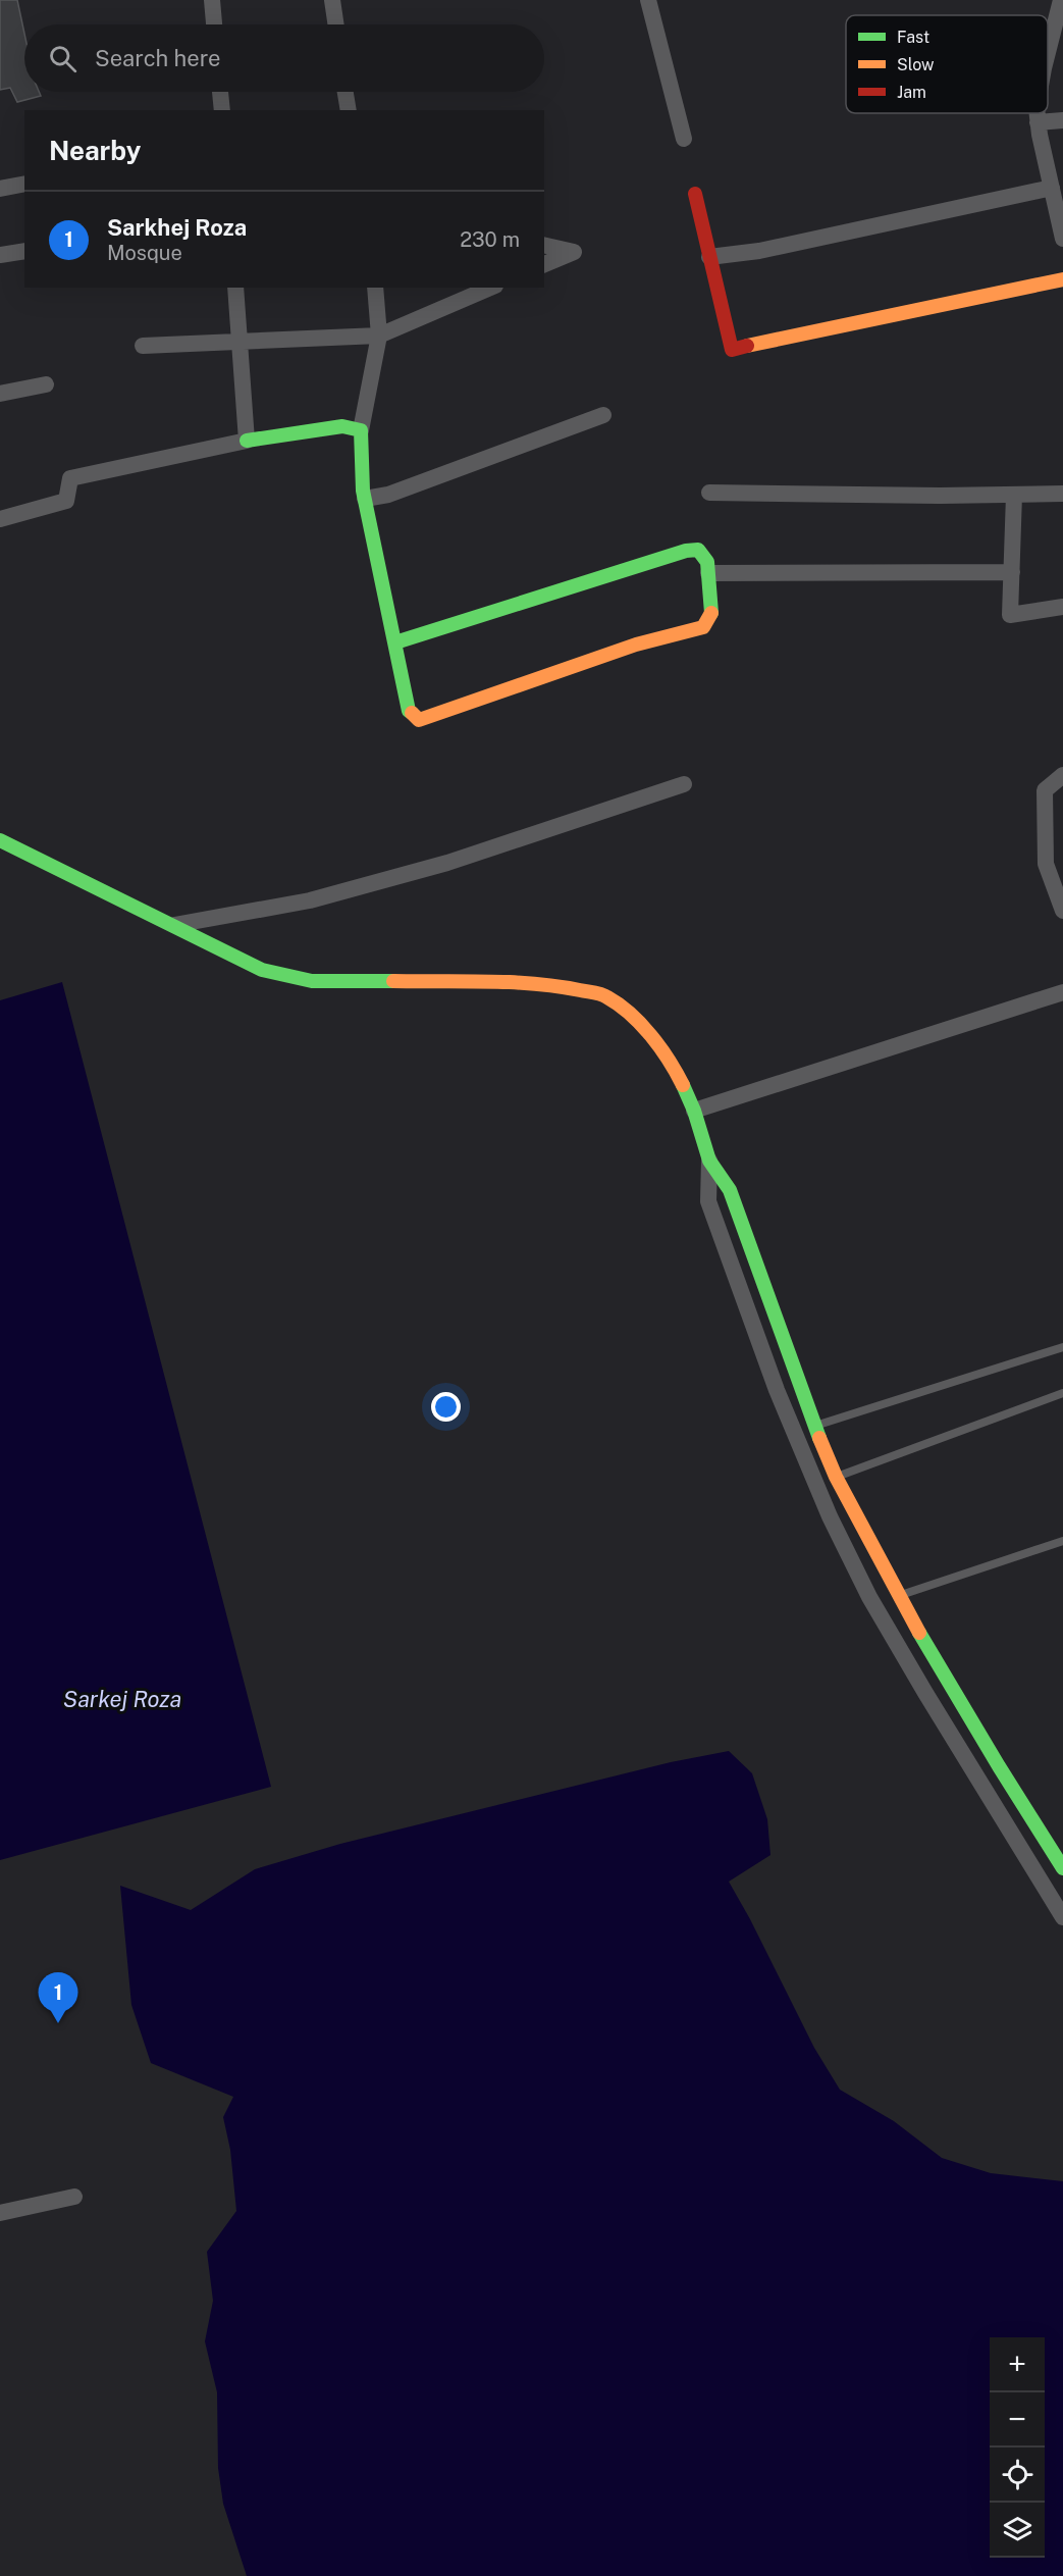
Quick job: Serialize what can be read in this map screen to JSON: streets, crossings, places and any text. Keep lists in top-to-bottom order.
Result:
{
  "water": ["Sarkej Roza"],
  "legend": ["Fast", "Slow", "Jam"],
  "page": {
    "search": "Search here",
    "heading": "Nearby",
    "list": [
      {
        "mark": "1",
        "name": "Sarkhej Roza",
        "note": "Mosque",
        "value": "230 m"
      }
    ],
    "pins": "1",
    "map_buttons": ["+", "−"]
  }
}
